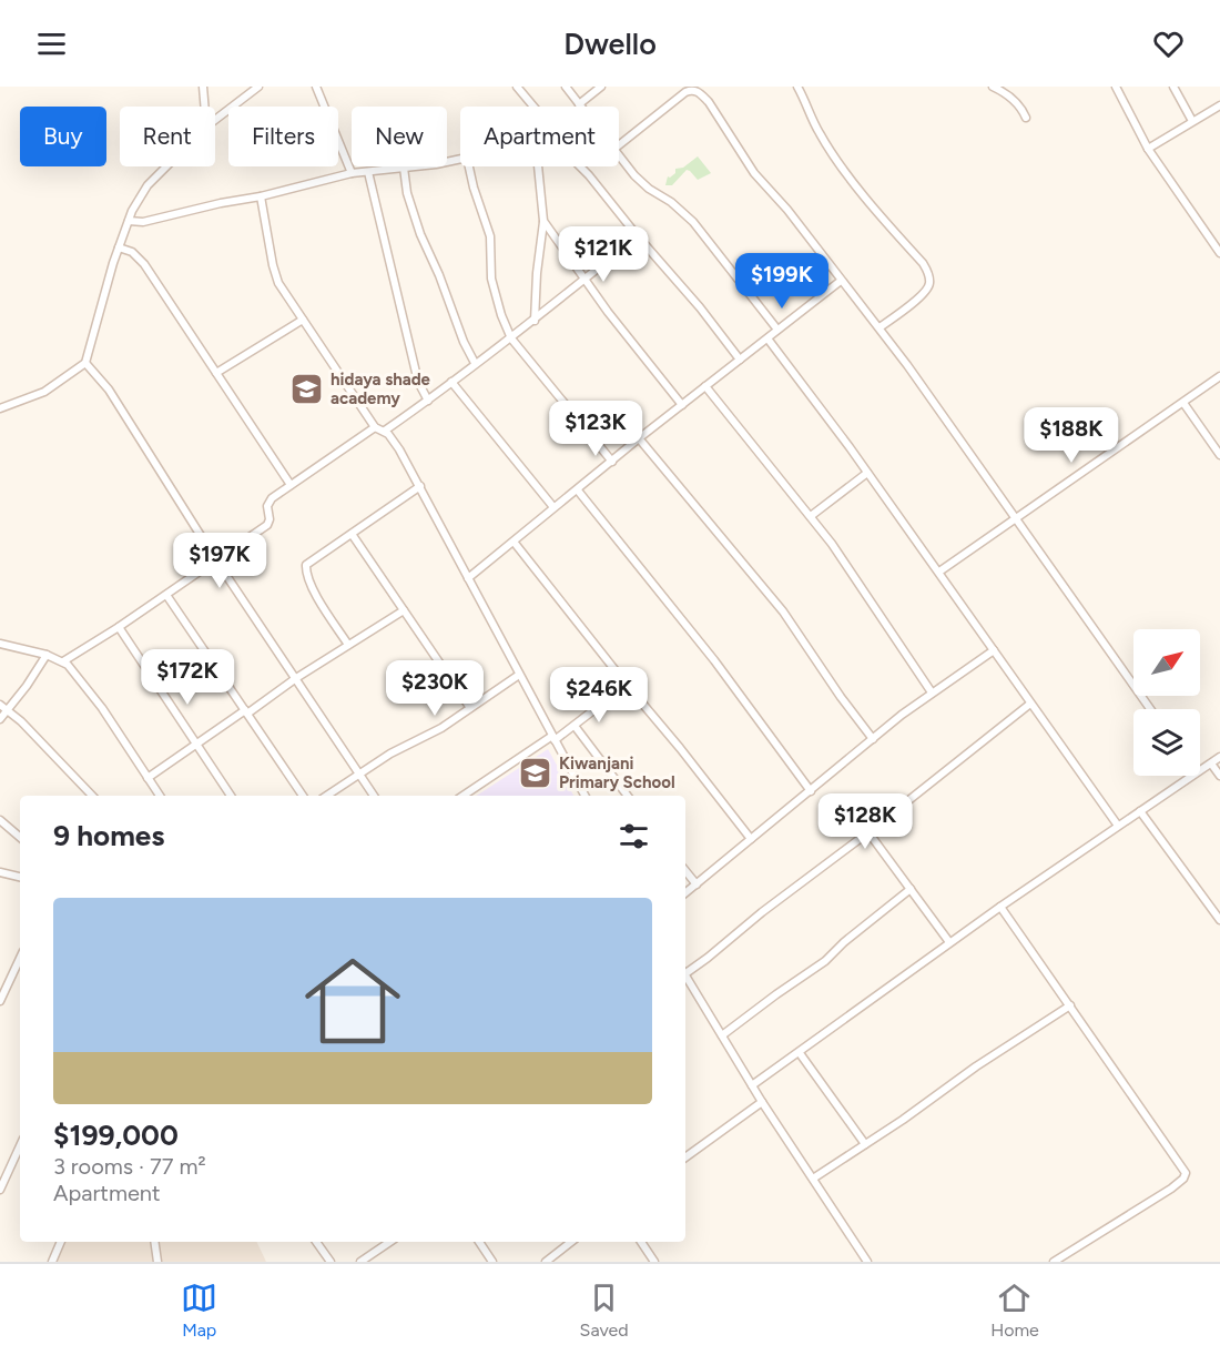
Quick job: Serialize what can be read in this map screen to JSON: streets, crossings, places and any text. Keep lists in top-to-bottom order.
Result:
{
  "places": {
    "school or university": ["hidaya shade academy", "Kiwanjani Primary School"]
  },
  "north": "top right",
  "page": {
    "header": "Dwello",
    "chip": [
      "Buy",
      "Rent",
      "Filters",
      "New",
      "Apartment"
    ],
    "price": [
      "$121K",
      "$199K",
      "$123K",
      "$188K",
      "$197K",
      "$172K",
      "$230K",
      "$246K",
      "$128K"
    ],
    "heading": "9 homes",
    "list": [
      {
        "name": "$199,000",
        "note": "3 rooms · 77 m² · Apartment"
      }
    ],
    "tabs": ["Map", "Saved", "Home"]
  }
}
